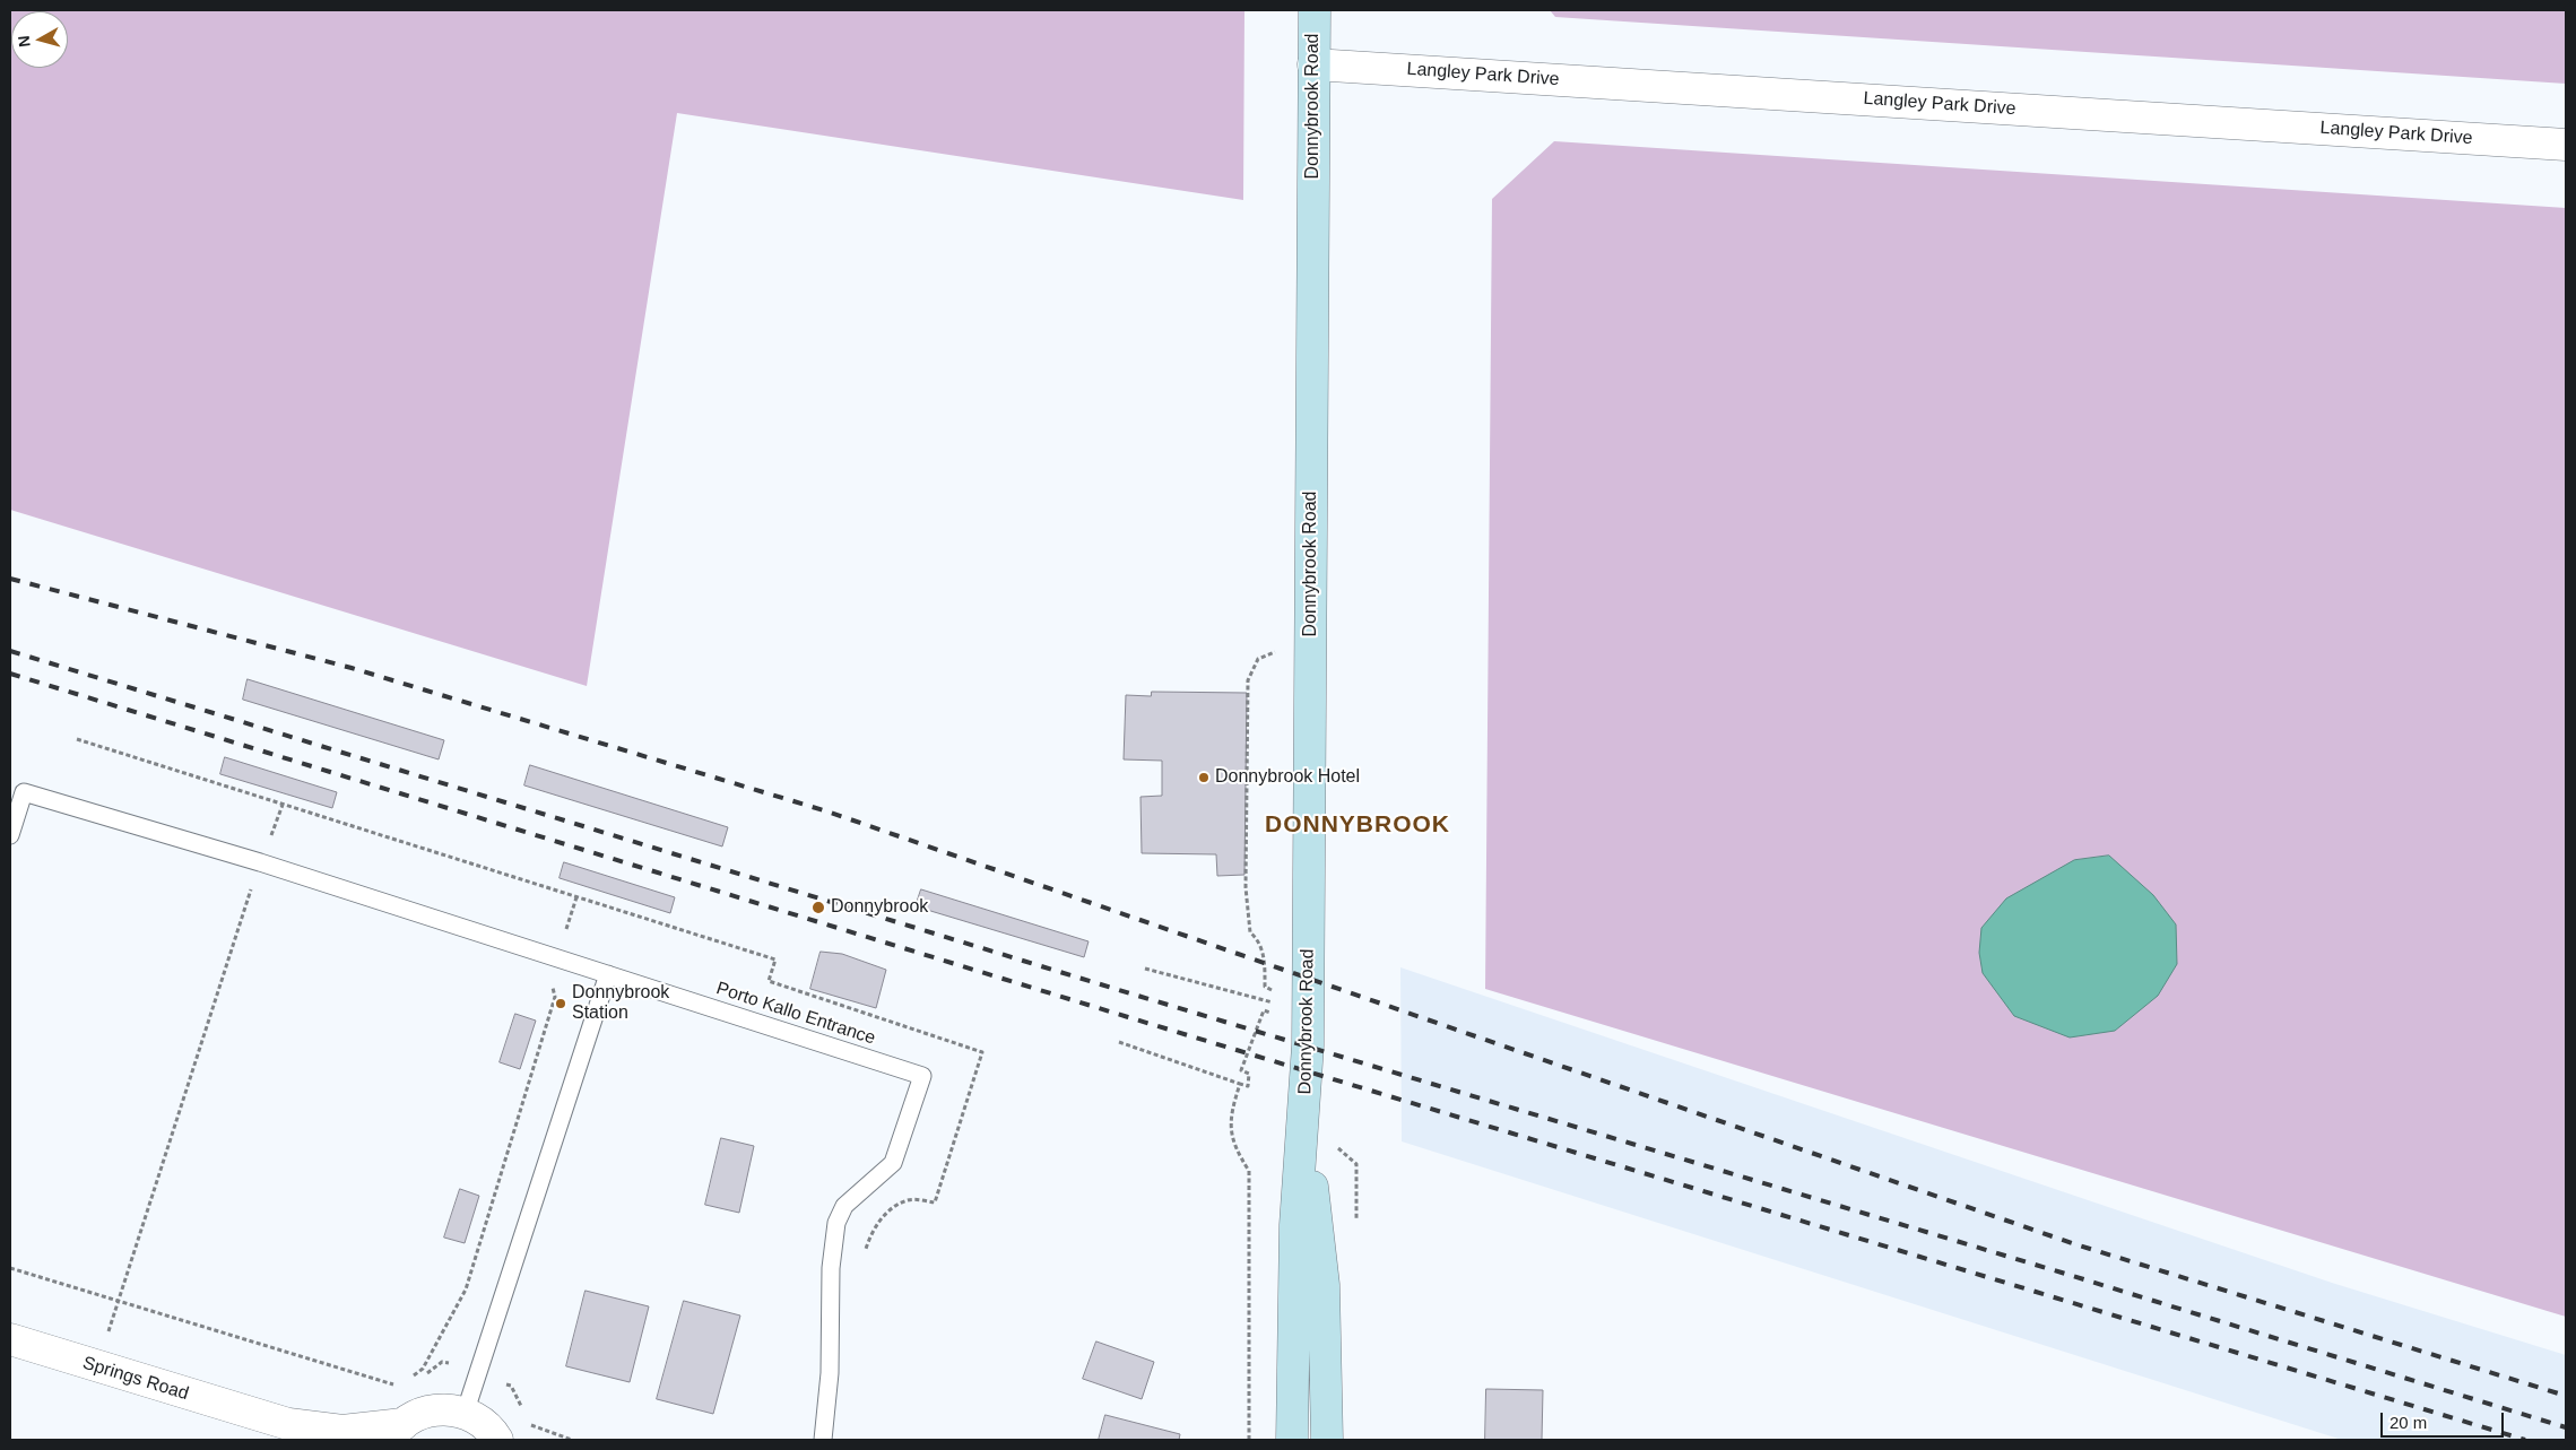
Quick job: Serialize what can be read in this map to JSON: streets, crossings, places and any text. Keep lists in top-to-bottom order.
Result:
{
  "streets": {
    "main road": ["Donnybrook Road"],
    "street": ["Langley Park Drive", "Springs Road"],
    "lane": ["Porto Kallo Entrance"]
  },
  "crossings": [
    ["Langley Park Drive", "Donnybrook Road"]
  ],
  "districts": ["DONNYBROOK"],
  "places": ["Donnybrook Hotel", "Donnybrook", "Donnybrook Station"],
  "scale_bar": "20 m",
  "north": "left"
}
